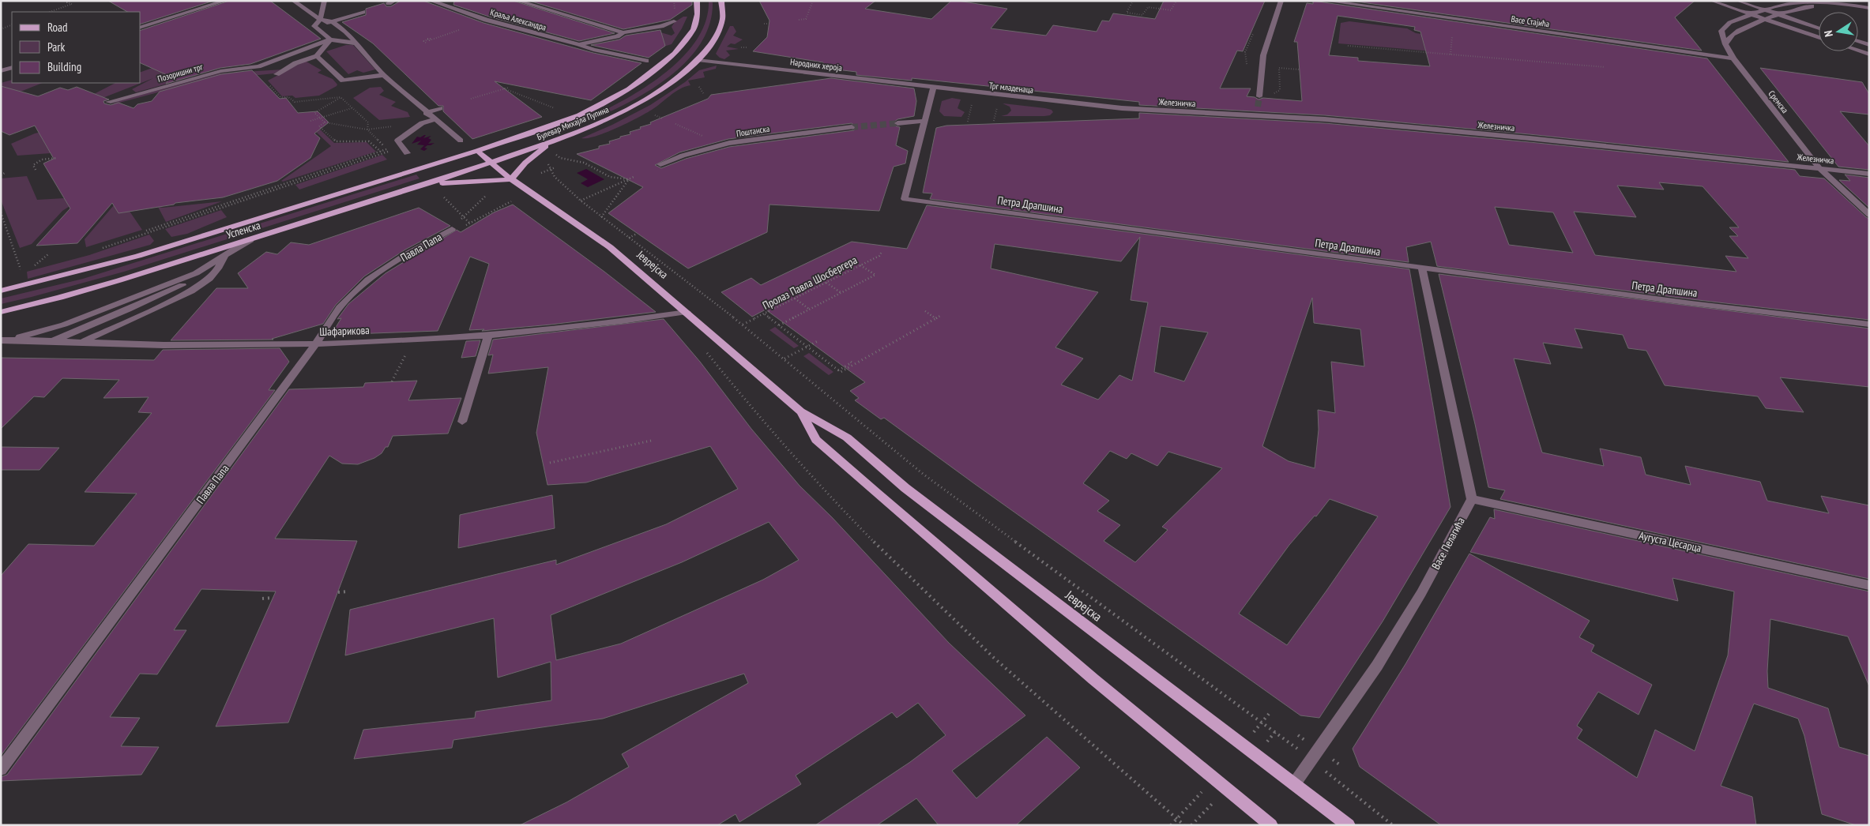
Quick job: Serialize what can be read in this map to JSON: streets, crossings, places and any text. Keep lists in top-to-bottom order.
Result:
{
  "streets": {
    "main road": ["Булевар Михајла Пупина", "Успенска", "Јеврејска"],
    "street": [
      "Краља Александра",
      "Васе Стајића",
      "Народних хероја",
      "Позоришни трг",
      "Трг младенаца",
      "Сремска",
      "Железничка",
      "Поштанска",
      "Петра Драпшина",
      "Павла Папа",
      "Шафарикова",
      "Аугуста Цесарца",
      "Васе Пелагића"
    ],
    "path": ["Пролаз Павла Шосбергера"]
  },
  "crossings": [
    ["Васе Стајића", "Сремска"],
    ["Народних хероја", "Трг младенаца"],
    ["Народних хероја", "Булевар Михајла Пупина"],
    ["Трг младенаца", "Железничка"],
    ["Сремска", "Железничка"],
    ["Булевар Михајла Пупина", "Успенска"],
    ["Булевар Михајла Пупина", "Јеврејска"],
    ["Успенска", "Јеврејска"],
    ["Павла Папа", "Шафарикова"],
    ["Јеврејска", "Шафарикова"],
    ["Јеврејска", "Васе Пелагића"],
    ["Аугуста Цесарца", "Васе Пелагића"]
  ],
  "legend": ["Road", "Park", "Building"],
  "north": "left"
}
